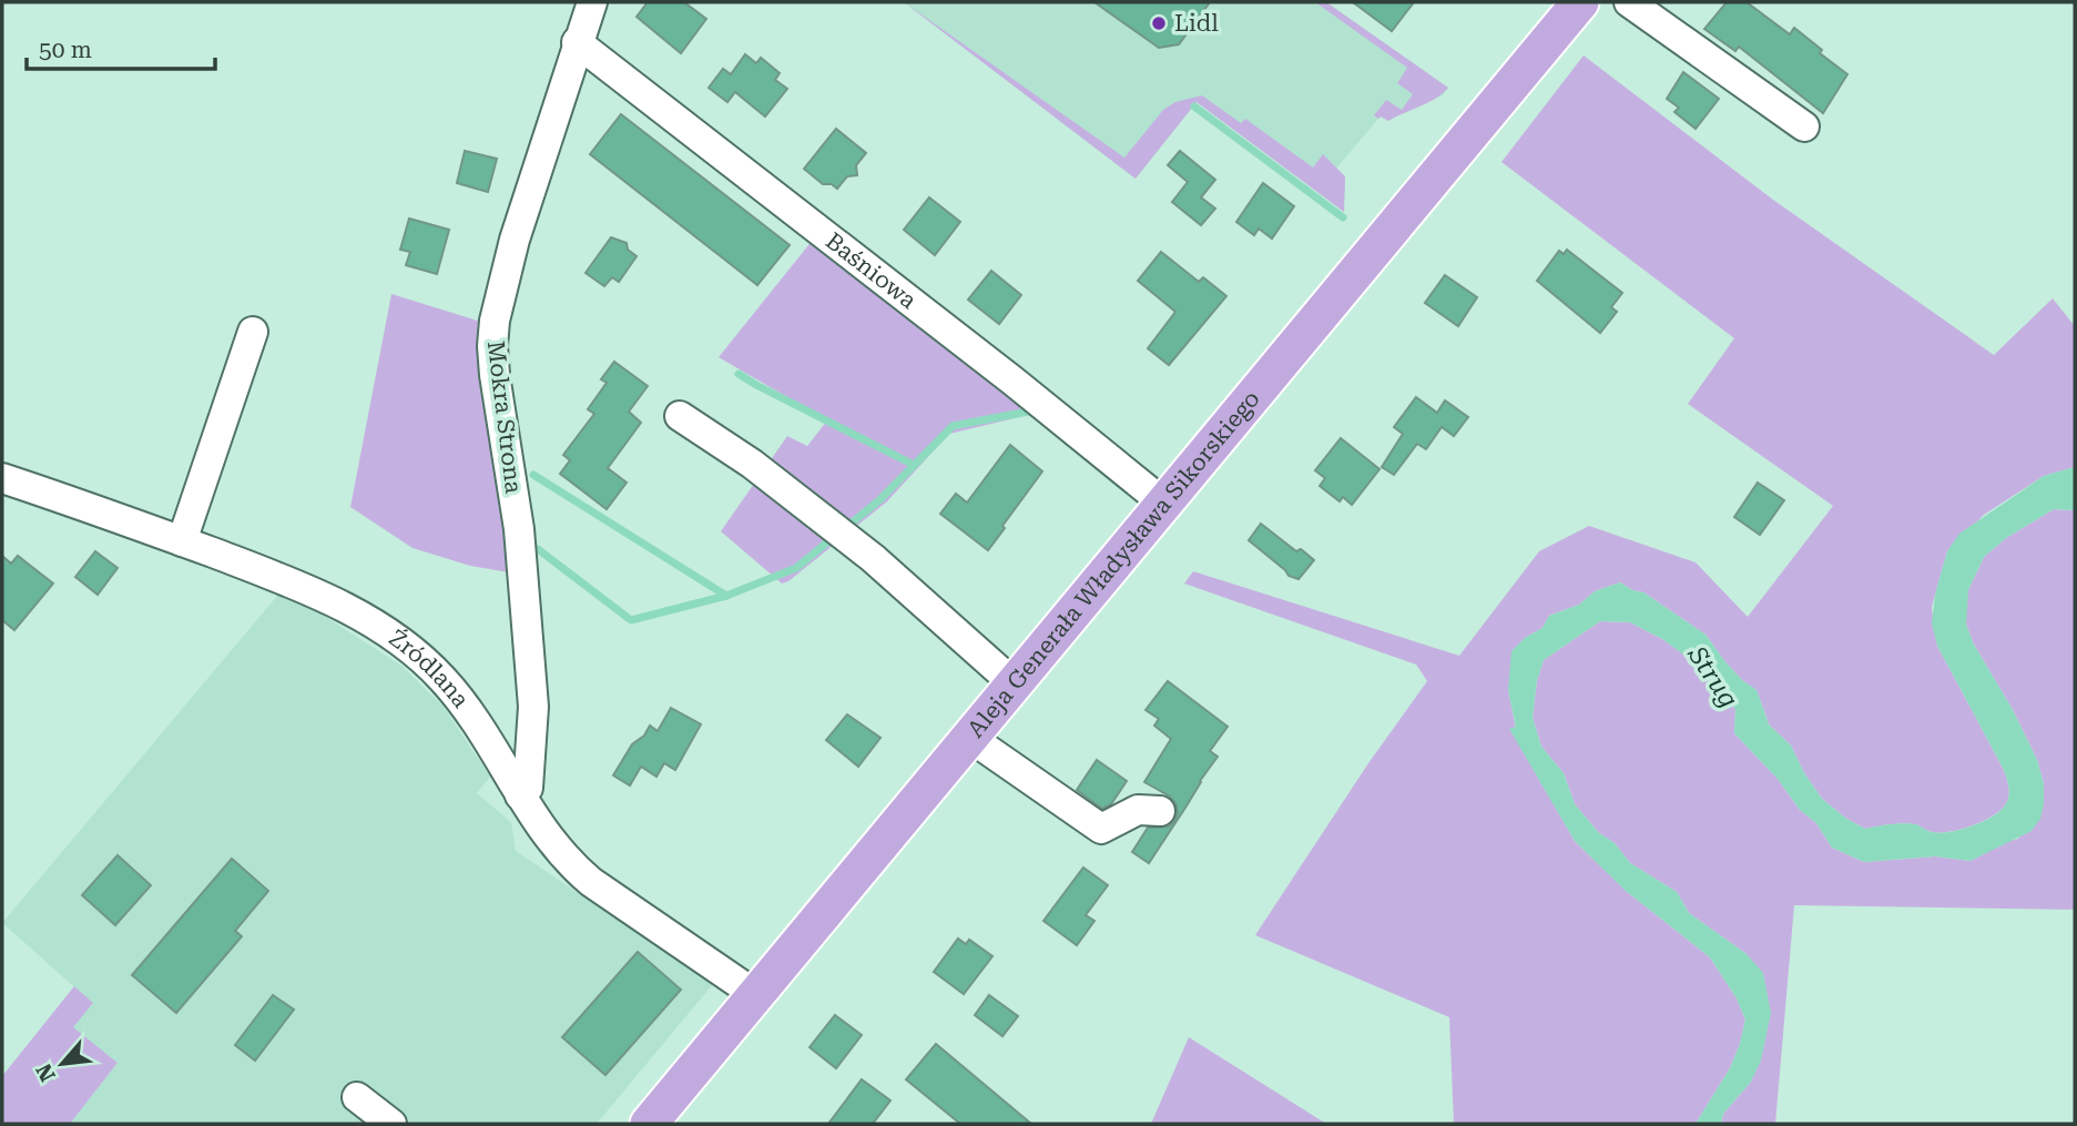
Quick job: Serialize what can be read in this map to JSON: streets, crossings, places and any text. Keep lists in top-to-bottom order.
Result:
{
  "streets": {
    "main road": ["Aleja Generała Władysława Sikorskiego"],
    "street": ["Baśniowa", "Mokra Strona", "Źródlana"]
  },
  "crossings": [
    ["Baśniowa", "Mokra Strona"],
    ["Baśniowa", "Aleja Generała Władysława Sikorskiego"],
    ["Mokra Strona", "Źródlana"],
    ["Aleja Generała Władysława Sikorskiego", "Źródlana"]
  ],
  "water": ["Strug"],
  "places": ["Lidl"],
  "scale_bar": "50 m",
  "north": "bottom left"
}
